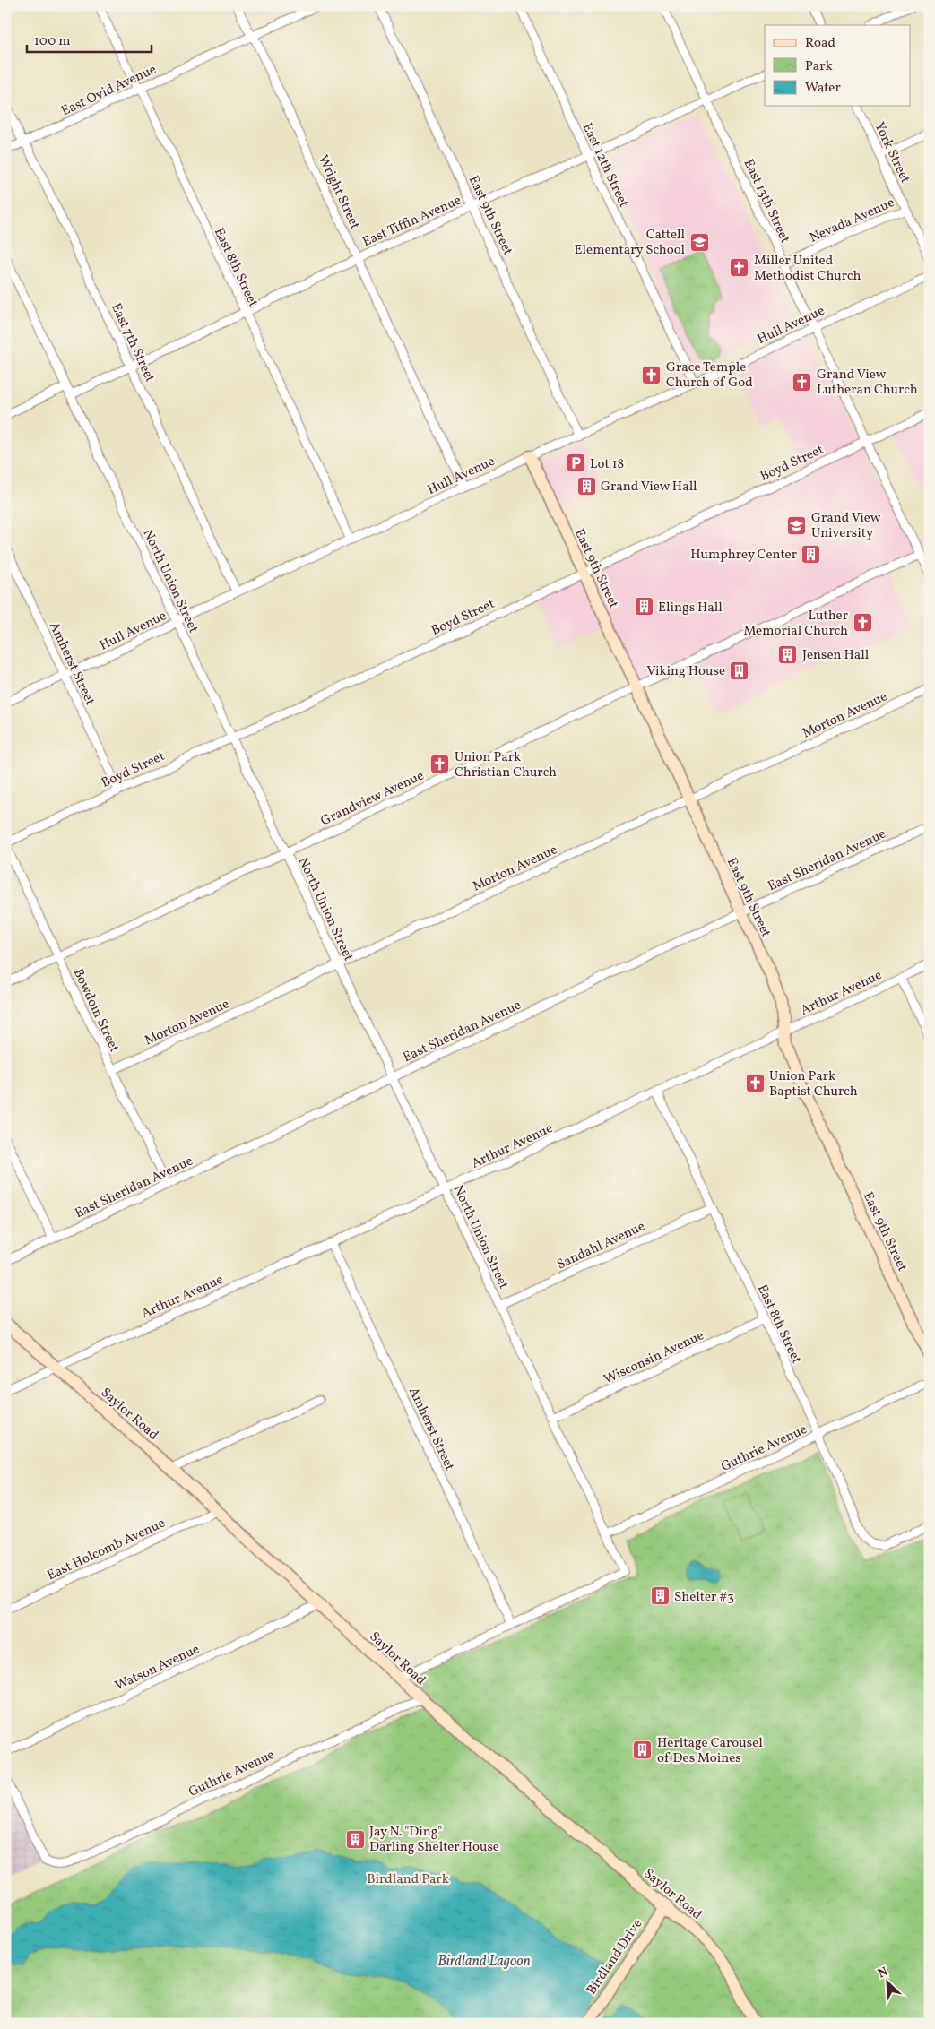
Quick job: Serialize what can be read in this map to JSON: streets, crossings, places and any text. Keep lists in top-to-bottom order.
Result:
{
  "streets": {
    "street": [
      "East Ovid Avenue",
      "York Street",
      "East 12th Street",
      "Wright Street",
      "East 13th Street",
      "East 9th Street",
      "Nevada Avenue",
      "East Tiffin Avenue",
      "East 8th Street",
      "Hull Avenue",
      "East 7th Street",
      "Boyd Street",
      "North Union Street",
      "Amherst Street",
      "Morton Avenue",
      "Grandview Avenue",
      "East Sheridan Avenue",
      "Arthur Avenue",
      "Bowdoin Street",
      "Sandahl Avenue",
      "Wisconsin Avenue",
      "Saylor Road",
      "Guthrie Avenue",
      "East Holcomb Avenue",
      "Watson Avenue",
      "Birdland Drive"
    ]
  },
  "crossings": [
    ["East Ovid Avenue", "Wright Street"],
    ["East Ovid Avenue", "East 8th Street"],
    ["East Ovid Avenue", "East 7th Street"],
    ["York Street", "Nevada Avenue"],
    ["East 12th Street", "East Tiffin Avenue"],
    ["East 12th Street", "Hull Avenue"],
    ["Wright Street", "East Tiffin Avenue"],
    ["Wright Street", "Hull Avenue"],
    ["East 13th Street", "Nevada Avenue"],
    ["East 13th Street", "East Tiffin Avenue"],
    ["East 13th Street", "Hull Avenue"],
    ["East 13th Street", "Boyd Street"],
    ["East 13th Street", "Grandview Avenue"],
    ["East 9th Street", "East Tiffin Avenue"],
    ["East 9th Street", "Hull Avenue"],
    ["East 9th Street", "Boyd Street"],
    ["East 9th Street", "Morton Avenue"],
    ["East 9th Street", "Grandview Avenue"],
    ["East 9th Street", "East Sheridan Avenue"],
    ["East 9th Street", "Arthur Avenue"],
    ["East Tiffin Avenue", "East 8th Street"],
    ["East Tiffin Avenue", "East 7th Street"],
    ["East Tiffin Avenue", "North Union Street"],
    ["East 8th Street", "Hull Avenue"],
    ["East 8th Street", "Arthur Avenue"],
    ["East 8th Street", "Sandahl Avenue"],
    ["East 8th Street", "Wisconsin Avenue"],
    ["East 8th Street", "Guthrie Avenue"],
    ["Hull Avenue", "East 7th Street"],
    ["Hull Avenue", "North Union Street"],
    ["Hull Avenue", "Amherst Street"],
    ["Boyd Street", "North Union Street"],
    ["Boyd Street", "Amherst Street"],
    ["Boyd Street", "Bowdoin Street"],
    ["North Union Street", "Amherst Street"],
    ["North Union Street", "Morton Avenue"],
    ["North Union Street", "Grandview Avenue"],
    ["North Union Street", "East Sheridan Avenue"],
    ["North Union Street", "Arthur Avenue"],
    ["North Union Street", "Sandahl Avenue"],
    ["North Union Street", "Wisconsin Avenue"],
    ["North Union Street", "Guthrie Avenue"],
    ["Amherst Street", "Arthur Avenue"],
    ["Morton Avenue", "Bowdoin Street"],
    ["Grandview Avenue", "Bowdoin Street"],
    ["East Sheridan Avenue", "Bowdoin Street"],
    ["Arthur Avenue", "Saylor Road"],
    ["Saylor Road", "Guthrie Avenue"],
    ["Saylor Road", "East Holcomb Avenue"],
    ["Saylor Road", "Watson Avenue"],
    ["Saylor Road", "Birdland Drive"]
  ],
  "water": ["Birdland Lagoon"],
  "parks": ["Birdland Park"],
  "places": {
    "school or university": ["Cattell Elementary School", "Grand View University"],
    "church": [
      "Miller United Methodist Church",
      "Grace Temple Church of God",
      "Grand View Lutheran Church",
      "Luther Memorial Church",
      "Union Park Christian Church",
      "Union Park Baptist Church"
    ],
    "parking": ["Lot 18"],
    "building": [
      "Grand View Hall",
      "Humphrey Center",
      "Elings Hall",
      "Jensen Hall",
      "Viking House",
      "Shelter #3",
      "Heritage Carousel of Des Moines",
      "Jay N. \"Ding\" Darling Shelter House"
    ]
  },
  "legend": ["Road", "Park", "Water"],
  "scale_bar": "100 m",
  "north": "top left"
}
